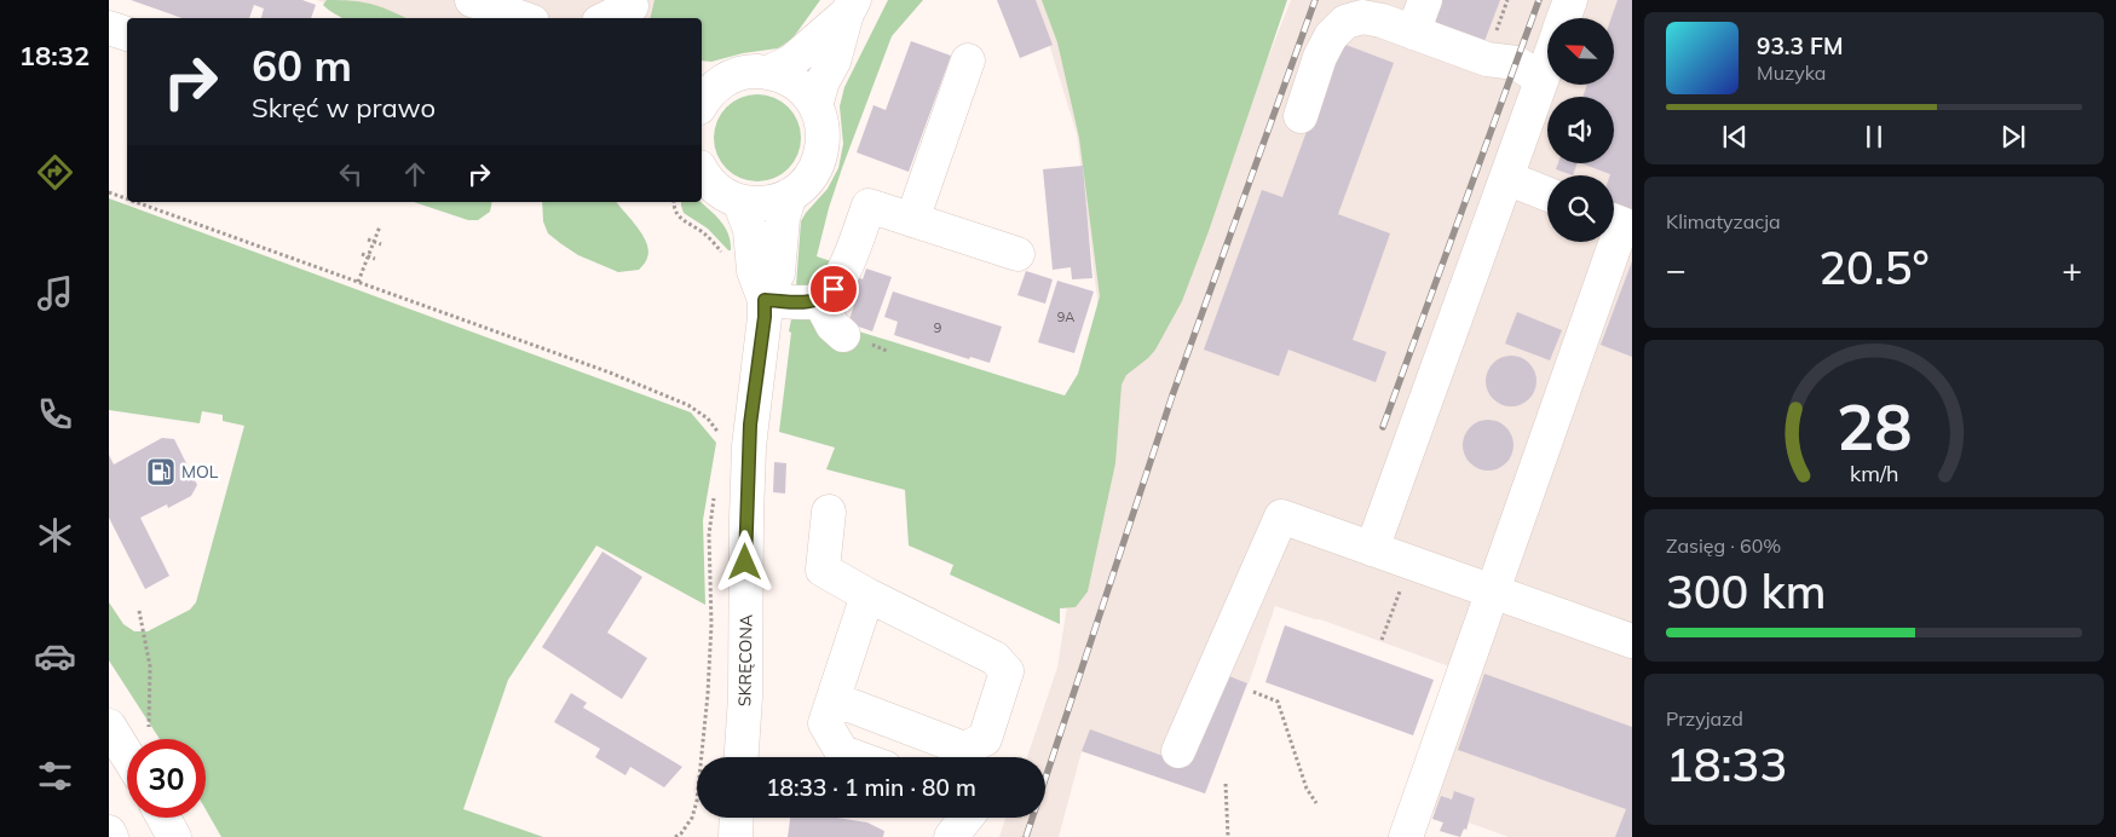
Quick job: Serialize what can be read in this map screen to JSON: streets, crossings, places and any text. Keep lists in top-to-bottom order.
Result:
{
  "streets": {
    "street": ["SKRĘCONA"]
  },
  "places": {
    "fuel station": ["MOL"]
  },
  "house_numbers": ["9A", "9"],
  "north": "top left",
  "page": {
    "tabs": "18:32",
    "turn": ["60 m", "Skręć w prawo"],
    "song": ["93.3 FM", "Muzyka"],
    "tile": [
      "Klimatyzacja",
      ["Zasięg · 60%", "300 km"],
      ["Przyjazd", "18:33"]
    ],
    "heat": ["−", "20.5°", "+"],
    "limit": "30",
    "trip": "18:33 · 1 min · 80 m",
    "gauge": ["28", "km/h"]
  }
}
